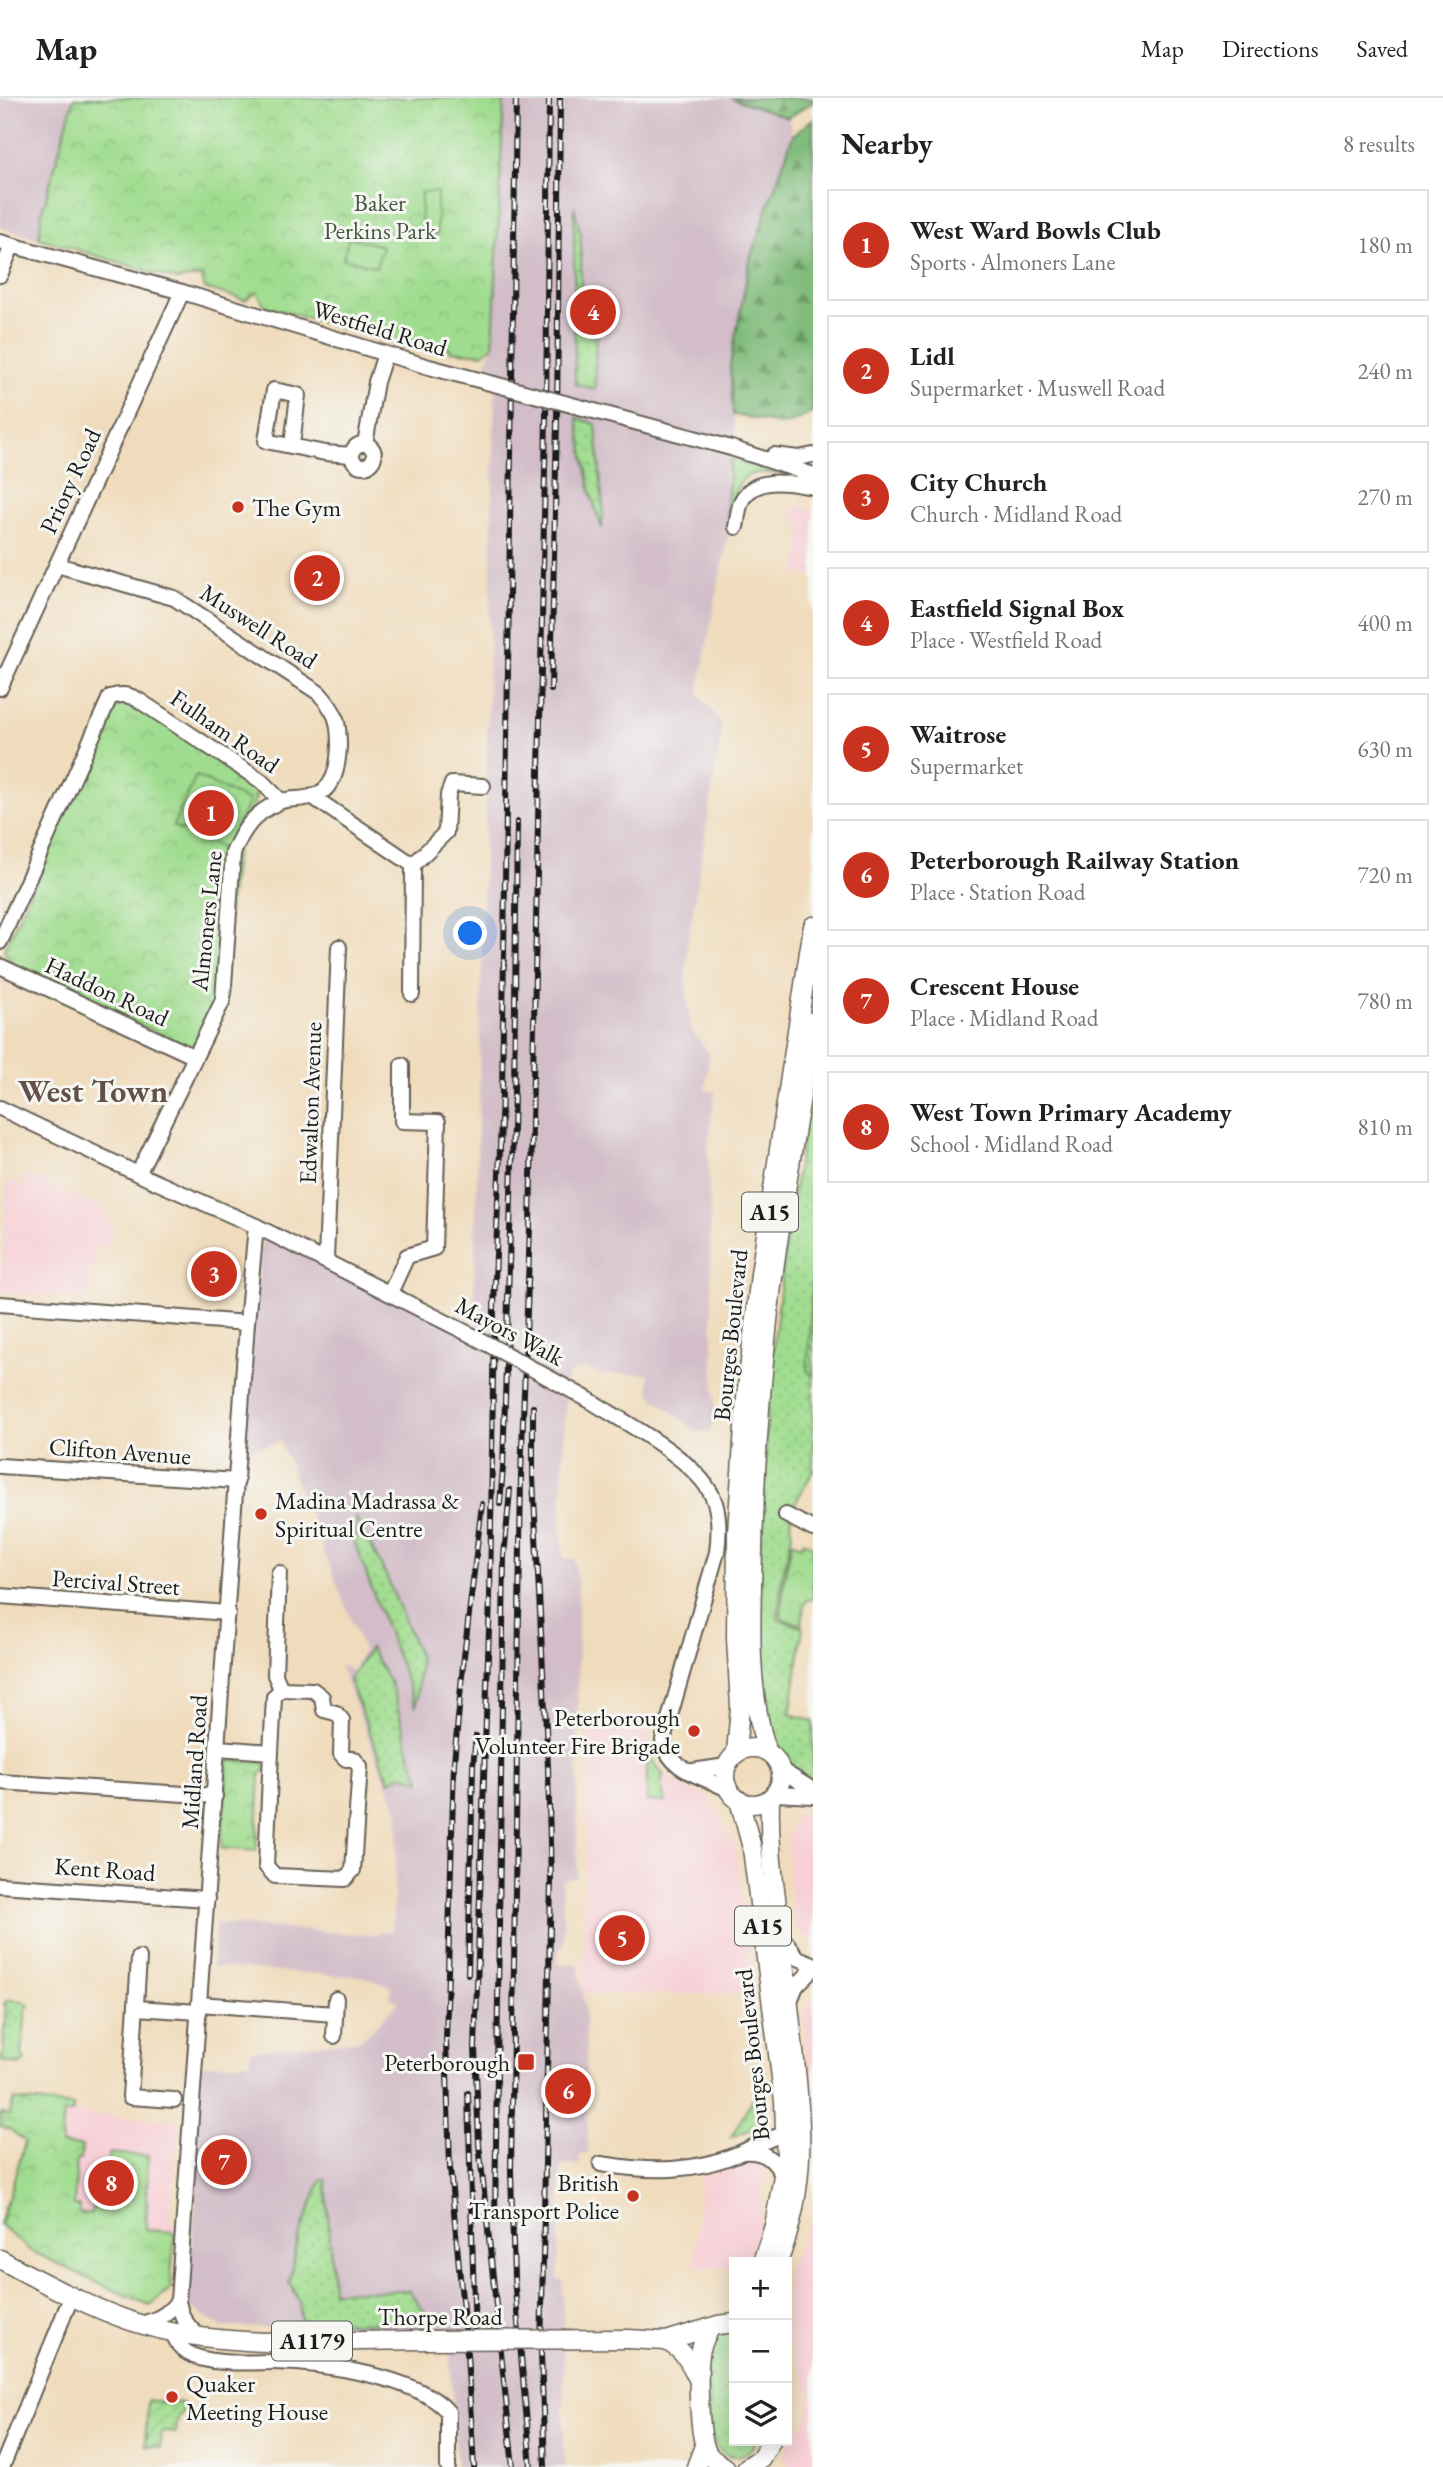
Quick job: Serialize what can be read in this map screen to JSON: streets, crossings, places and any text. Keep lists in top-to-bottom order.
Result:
{
  "streets": {
    "main road": [
      "A15",
      "Bourges Boulevard",
      "Thorpe Road",
      "A1179"
    ],
    "street": [
      "Westfield Road",
      "Priory Road",
      "Muswell Road",
      "Fulham Road",
      "Almoners Lane",
      "Haddon Road",
      "Edwalton Avenue",
      "Mayors Walk",
      "Clifton Avenue",
      "Percival Street",
      "Midland Road",
      "Kent Road"
    ]
  },
  "crossings": [
    ["Westfield Road", "Priory Road"],
    ["Priory Road", "Muswell Road"],
    ["Fulham Road", "Almoners Lane"],
    ["Almoners Lane", "Haddon Road"],
    ["Almoners Lane", "Mayors Walk"],
    ["Edwalton Avenue", "Mayors Walk"],
    ["A15", "Mayors Walk"],
    ["A15", "Bourges Boulevard"],
    ["Mayors Walk", "Bourges Boulevard"],
    ["Mayors Walk", "Midland Road"],
    ["Clifton Avenue", "Midland Road"],
    ["Percival Street", "Midland Road"],
    ["Midland Road", "Kent Road"]
  ],
  "districts": ["West Town"],
  "parks": ["Baker Perkins Park"],
  "places": {
    "other": [
      "The Gym",
      "Madina Madrassa & Spiritual Centre",
      "Peterborough Volunteer Fire Brigade",
      "British Transport Police",
      "Quaker Meeting House"
    ],
    "transit": ["Peterborough"]
  },
  "page": {
    "header": "Map",
    "nav": ["Map", "Directions", "Saved"],
    "heading": ["Nearby", "8 results"],
    "list": [
      {
        "mark": "1",
        "name": "West Ward Bowls Club",
        "note": "Sports · Almoners Lane",
        "value": "180 m"
      },
      {
        "mark": "2",
        "name": "Lidl",
        "note": "Supermarket · Muswell Road",
        "value": "240 m"
      },
      {
        "mark": "3",
        "name": "City Church",
        "note": "Church · Midland Road",
        "value": "270 m"
      },
      {
        "mark": "4",
        "name": "Eastfield Signal Box",
        "note": "Place · Westfield Road",
        "value": "400 m"
      },
      {
        "mark": "5",
        "name": "Waitrose",
        "note": "Supermarket",
        "value": "630 m"
      },
      {
        "mark": "6",
        "name": "Peterborough Railway Station",
        "note": "Place · Station Road",
        "value": "720 m"
      },
      {
        "mark": "7",
        "name": "Crescent House",
        "note": "Place · Midland Road",
        "value": "780 m"
      },
      {
        "mark": "8",
        "name": "West Town Primary Academy",
        "note": "School · Midland Road",
        "value": "810 m"
      }
    ],
    "pins": [
      "4",
      "2",
      "1",
      "3",
      "5",
      "6",
      "7",
      "8"
    ],
    "map_buttons": ["+", "−"]
  }
}
